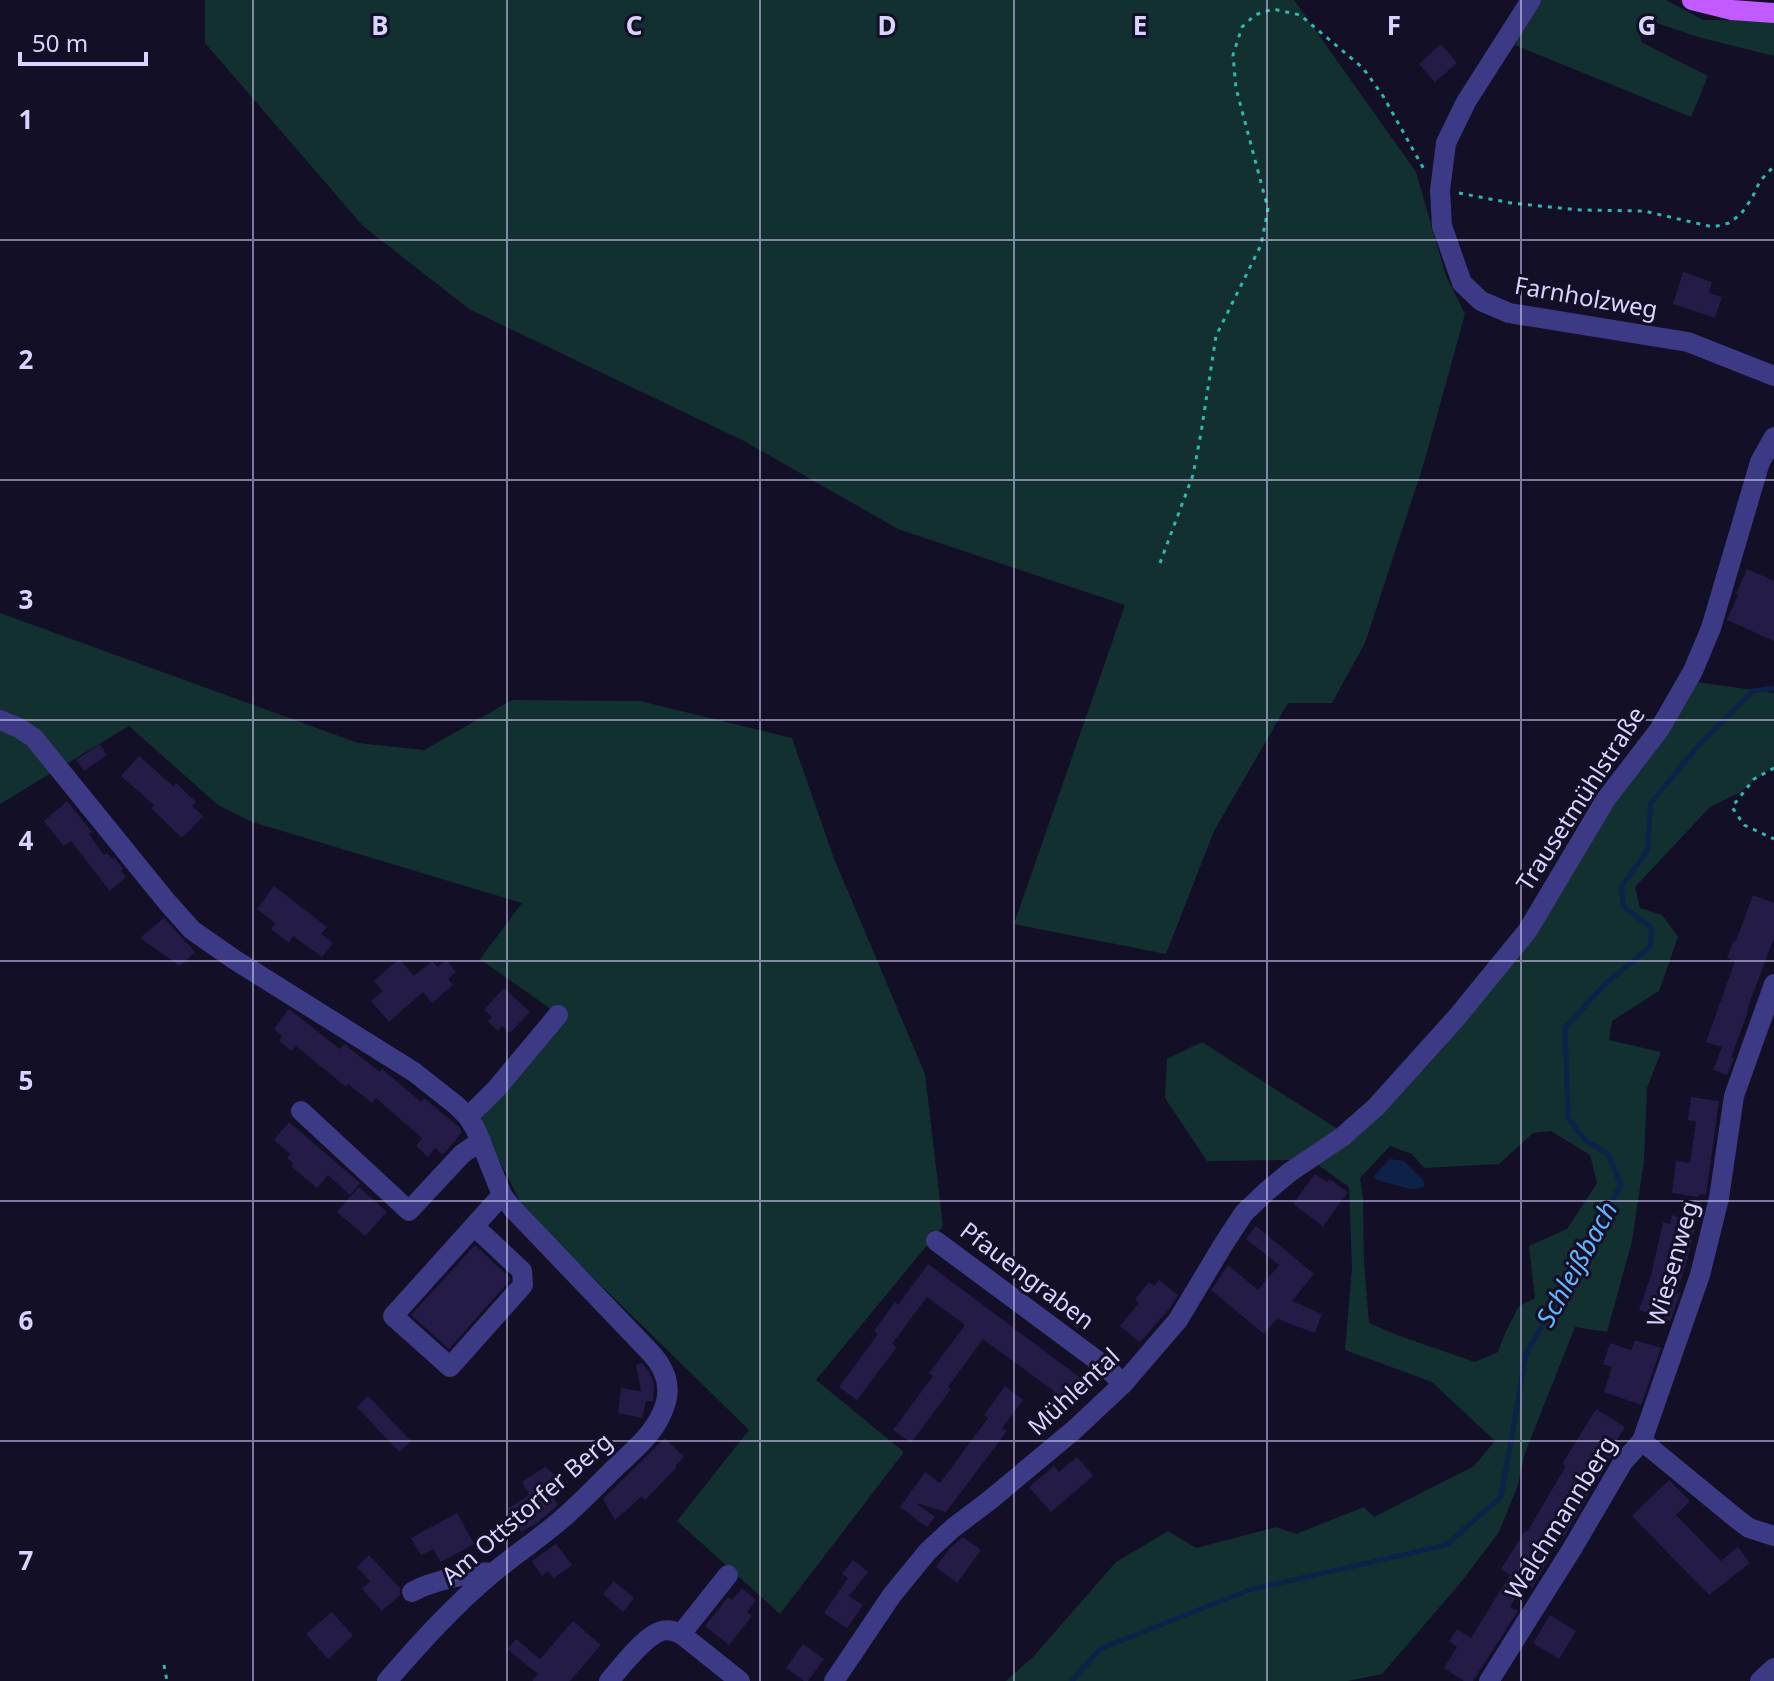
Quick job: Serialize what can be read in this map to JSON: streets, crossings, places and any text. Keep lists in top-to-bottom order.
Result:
{
  "streets": {
    "street": [
      "Farnholzweg",
      "Trausetmühlstraße",
      "Wiesenweg",
      "Pfauengraben",
      "Mühlental",
      "Am Ottstorfer Berg",
      "Walchmannberg"
    ]
  },
  "crossings": [
    ["Trausetmühlstraße", "Mühlental"],
    ["Wiesenweg", "Walchmannberg"],
    ["Pfauengraben", "Mühlental"]
  ],
  "water": ["Schleißbach"],
  "scale_bar": "50 m",
  "grid": {
    "columns": [
      "B",
      "C",
      "D",
      "E",
      "F",
      "G"
    ],
    "rows": [
      "1",
      "2",
      "3",
      "4",
      "5",
      "6",
      "7"
    ]
  }
}
